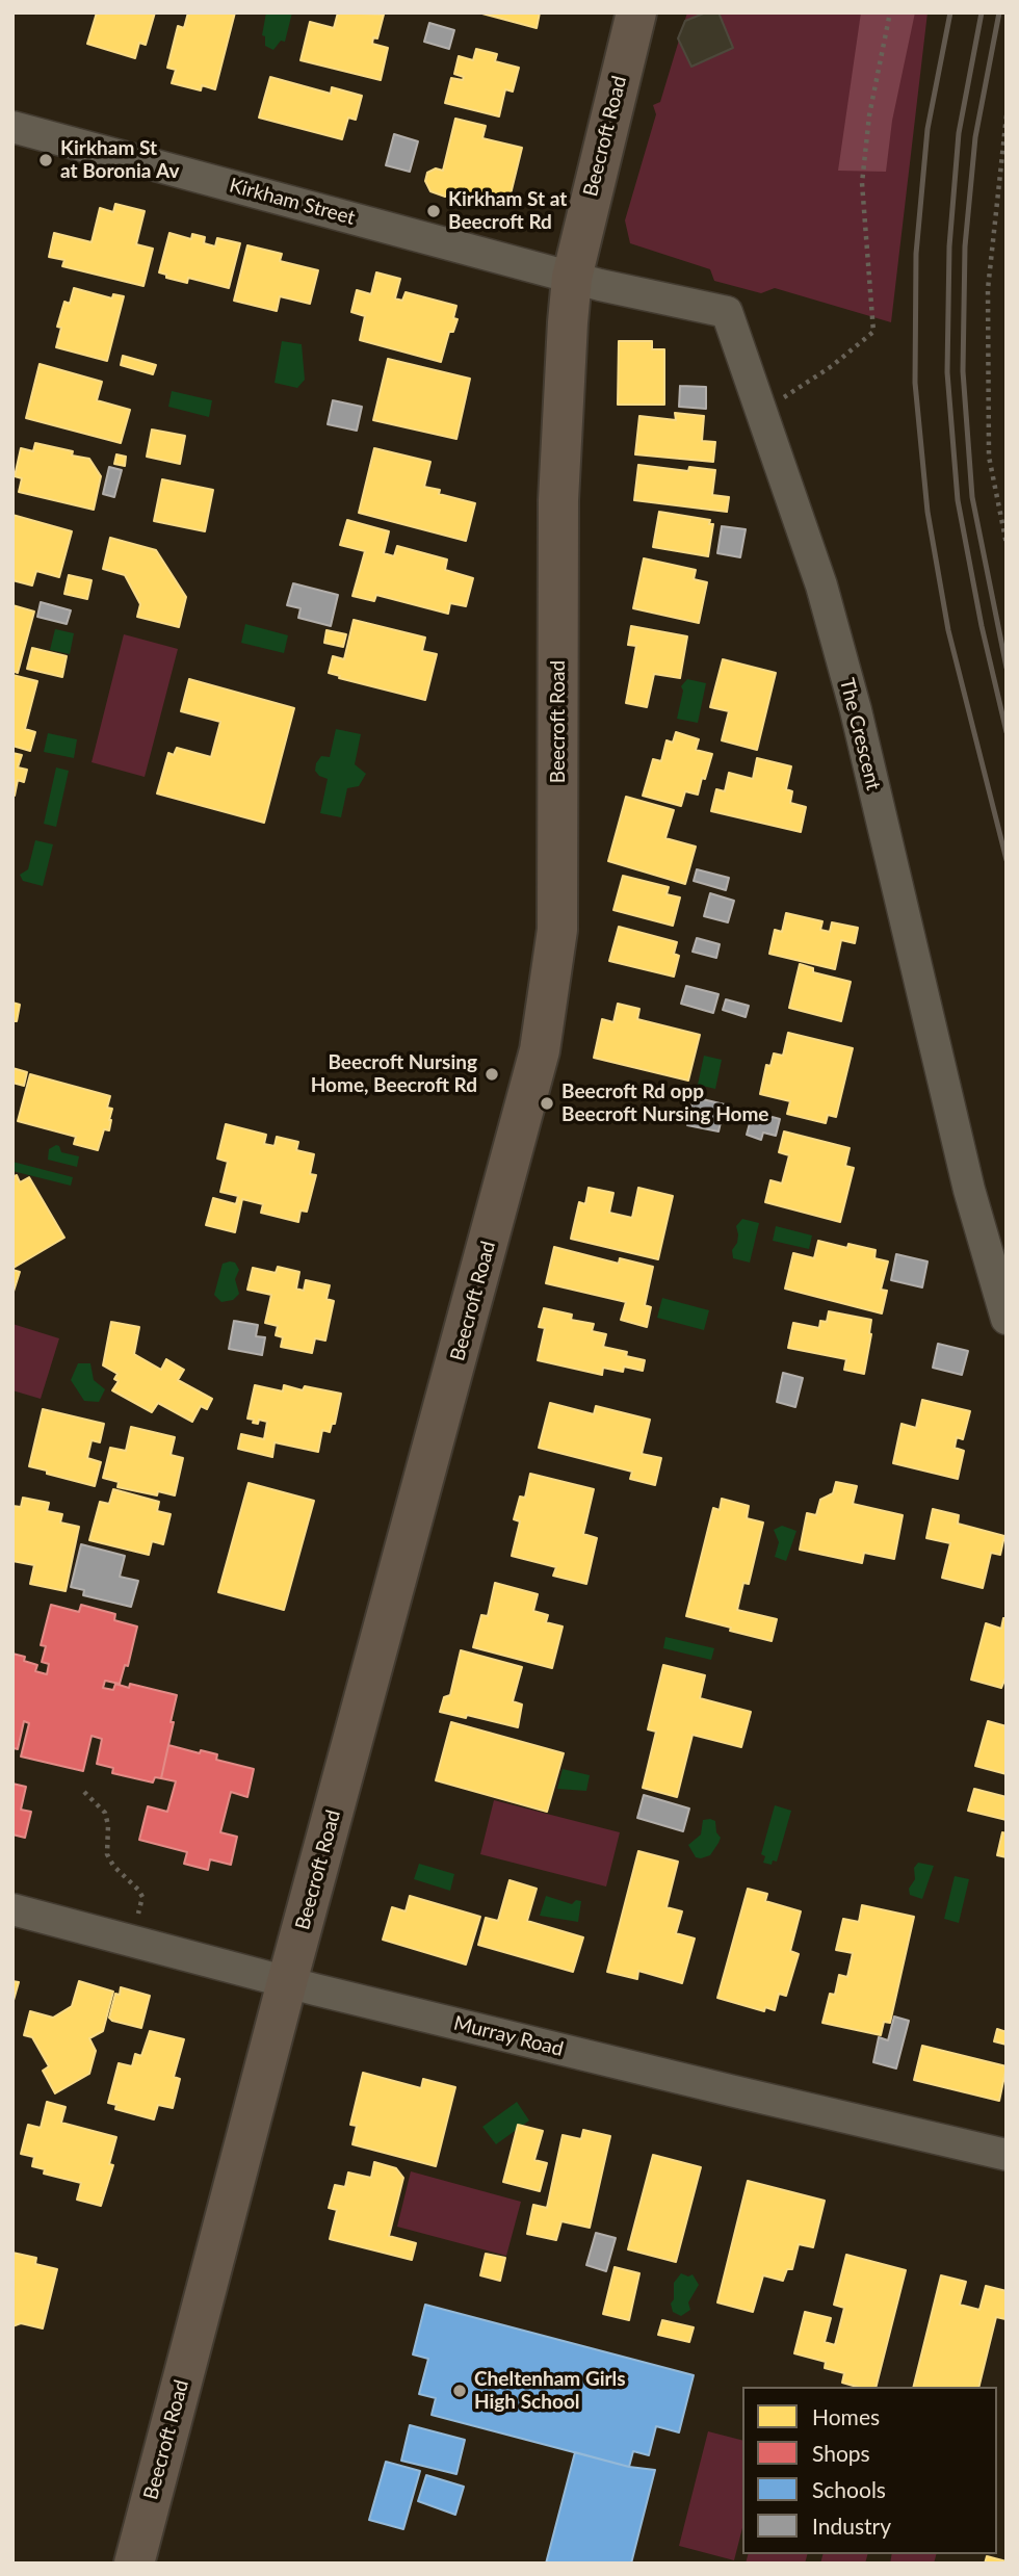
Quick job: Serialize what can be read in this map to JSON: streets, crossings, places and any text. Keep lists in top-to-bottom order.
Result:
{
  "streets": {
    "main road": ["Beecroft Road"],
    "street": ["Kirkham Street", "The Crescent", "Murray Road"]
  },
  "crossings": [
    ["Beecroft Road", "Kirkham Street"],
    ["Beecroft Road", "The Crescent"],
    ["Beecroft Road", "Murray Road"],
    ["Kirkham Street", "The Crescent"]
  ],
  "places": [
    "Kirkham St at Boronia Av",
    "Kirkham St at Beecroft Rd",
    "Beecroft Nursing Home, Beecroft Rd",
    "Beecroft Rd opp Beecroft Nursing Home",
    "Cheltenham Girls High School"
  ],
  "legend": [
    "Homes",
    "Shops",
    "Schools",
    "Industry"
  ]
}
